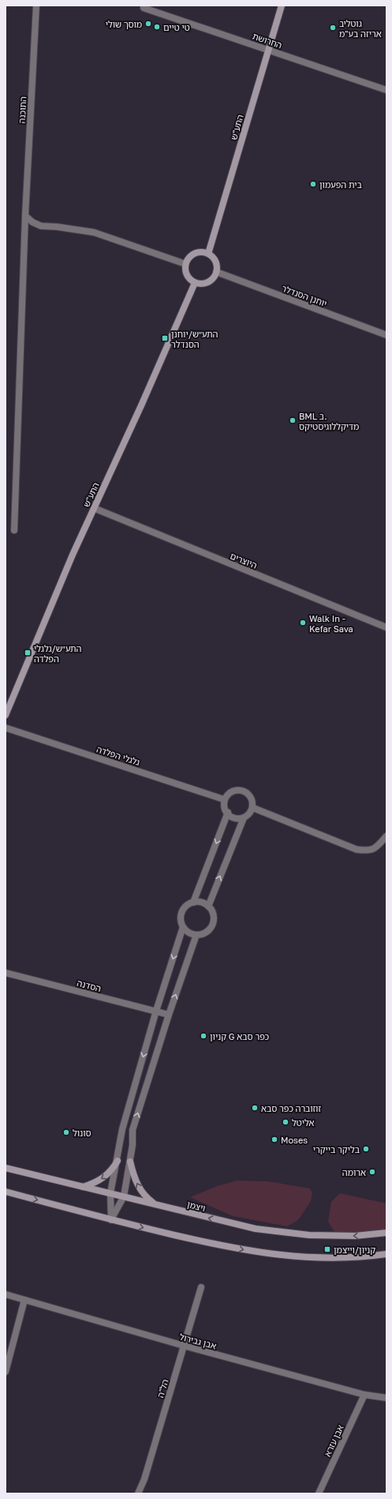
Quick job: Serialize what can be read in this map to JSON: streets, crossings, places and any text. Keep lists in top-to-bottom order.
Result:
{
  "streets": {
    "main road": ["התע\"ש", "ויצמן"],
    "street": [
      "החרושת",
      "התוכנה",
      "יוחנן הסנדלר",
      "היוצרים",
      "גלגלי הפלדה",
      "הסדנה",
      "אבן גבירול",
      "הל\"ה",
      "אבן עזרא"
    ]
  },
  "crossings": [
    ["החרושת", "התע\"ש"],
    ["התע\"ש", "יוחנן הסנדלר"],
    ["התע\"ש", "היוצרים"],
    ["אבן גבירול", "הל\"ה"],
    ["אבן גבירול", "אבן עזרא"]
  ],
  "places": {
    "other": [
      "מוסך שולי",
      "טי טיים",
      "גוטליב אריזה בע\"מ",
      "בית הפעמון",
      "BML ב. מדיקללוגיסטיקס",
      "Walk In - Kefar Sava",
      "קניון G כפר סבא",
      "זוזוברה כפר סבא",
      "אליטל",
      "סונול",
      "Moses",
      "בליקר בייקרי",
      "ארומה"
    ],
    "transit": ["התע״ש/יוחנן הסנדלר", "התע״ש/גלגלי הפלדה", "קניון/וייצמן"]
  }
}
